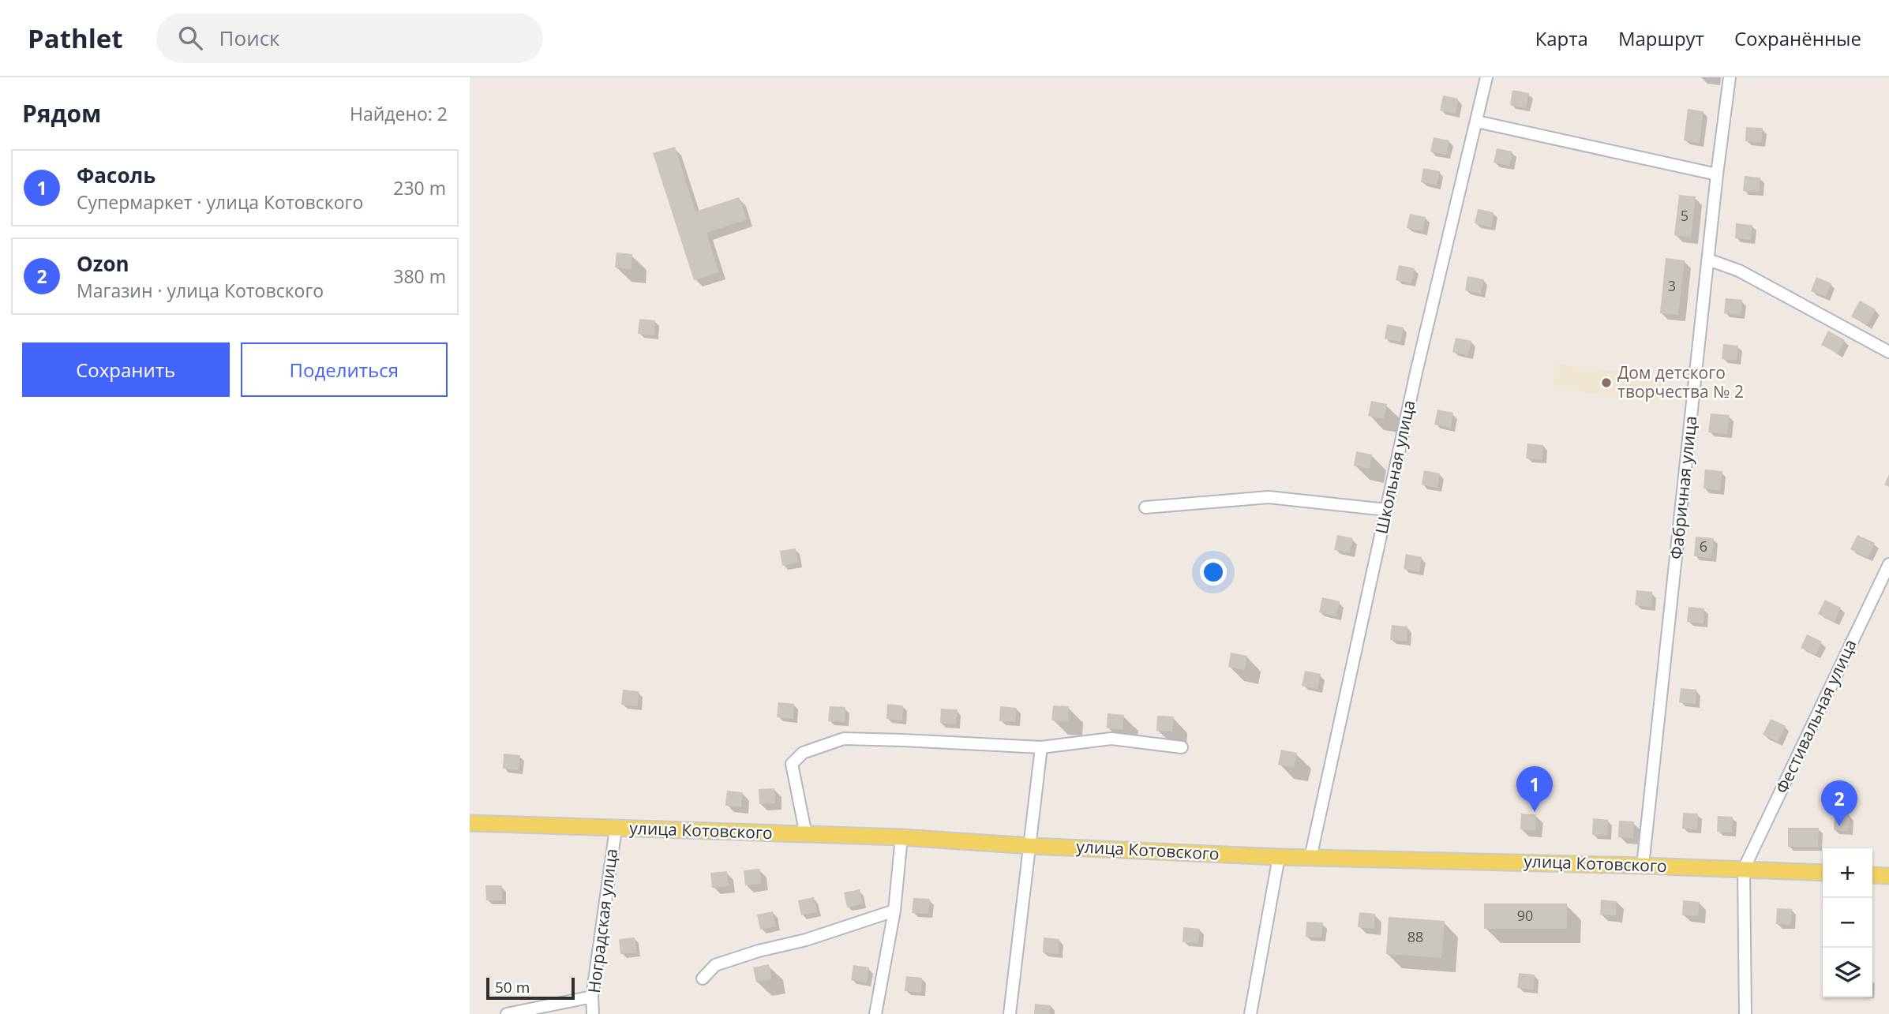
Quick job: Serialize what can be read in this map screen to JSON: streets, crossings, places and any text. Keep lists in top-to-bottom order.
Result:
{
  "streets": {
    "main road": ["улица Котовского"],
    "street": [
      "Школьная улица",
      "Фабричная улица",
      "Фестивальная улица",
      "Ноградская улица"
    ]
  },
  "crossings": [
    ["Школьная улица", "улица Котовского"],
    ["Фабричная улица", "улица Котовского"],
    ["Фестивальная улица", "улица Котовского"],
    ["улица Котовского", "Ноградская улица"]
  ],
  "places": ["Дом детского творчества № 2"],
  "house_numbers": [
    "5",
    "3",
    "6",
    "90",
    "88"
  ],
  "scale_bar": "50 m",
  "page": {
    "header": "Pathlet",
    "search": "Поиск",
    "nav": ["Карта", "Маршрут", "Сохранённые"],
    "heading": ["Рядом", "Найдено: 2"],
    "list": [
      {
        "mark": "1",
        "name": "Фасоль",
        "note": "Супермаркет · улица Котовского",
        "value": "230 m"
      },
      {
        "mark": "2",
        "name": "Ozon",
        "note": "Магазин · улица Котовского",
        "value": "380 m"
      }
    ],
    "buttons": ["Сохранить", "Поделиться"],
    "pins": ["1", "2"],
    "map_buttons": ["+", "−"],
    "scale": "50 m"
  }
}
